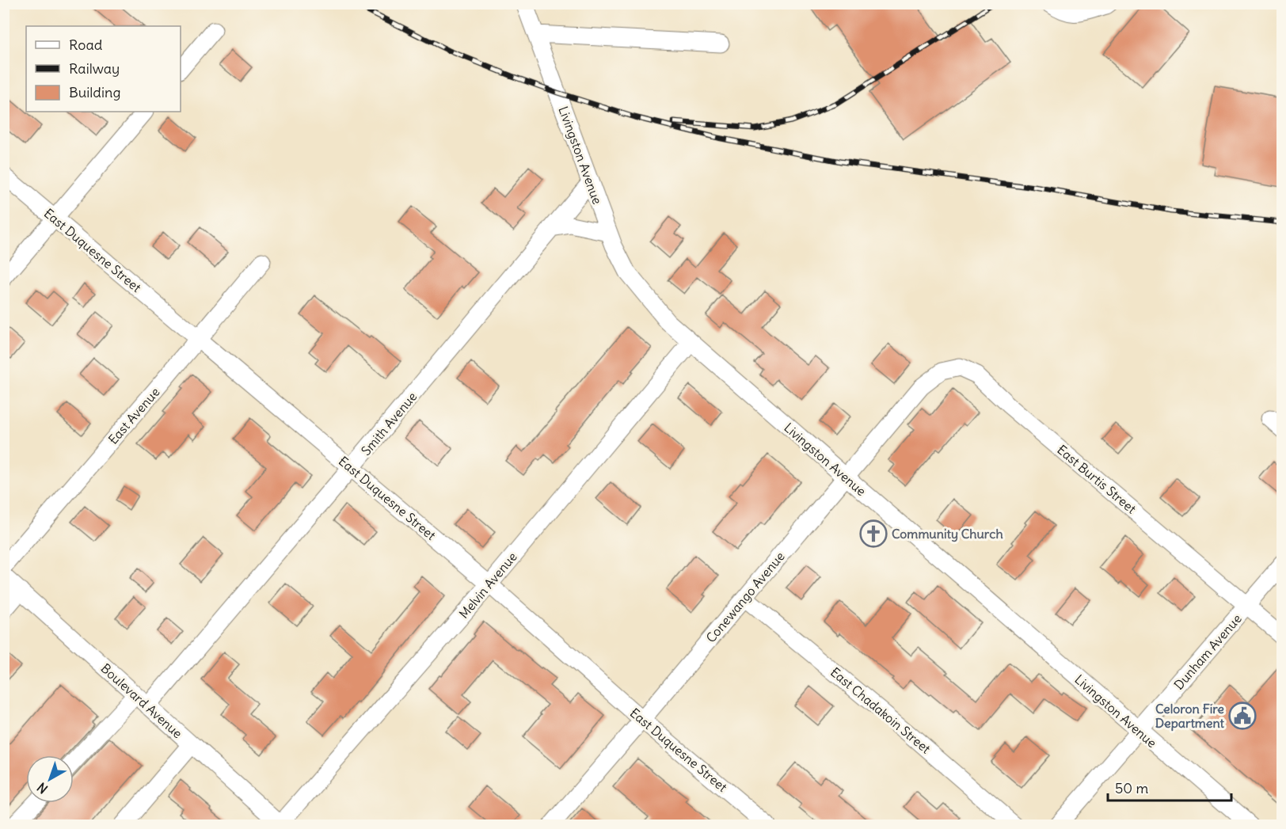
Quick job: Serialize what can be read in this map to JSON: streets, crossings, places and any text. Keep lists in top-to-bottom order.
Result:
{
  "streets": {
    "street": [
      "Livingston Avenue",
      "East Duquesne Street",
      "East Avenue",
      "Smith Avenue",
      "East Burtis Street",
      "Melvin Avenue",
      "Conewango Avenue",
      "Dunham Avenue",
      "Boulevard Avenue",
      "East Chadakoin Street"
    ]
  },
  "crossings": [
    ["Livingston Avenue", "Smith Avenue"],
    ["Livingston Avenue", "Melvin Avenue"],
    ["Livingston Avenue", "Conewango Avenue"],
    ["Livingston Avenue", "Dunham Avenue"],
    ["East Duquesne Street", "East Avenue"],
    ["East Duquesne Street", "Smith Avenue"],
    ["East Duquesne Street", "Melvin Avenue"],
    ["East Duquesne Street", "Conewango Avenue"],
    ["Smith Avenue", "Boulevard Avenue"],
    ["East Burtis Street", "Conewango Avenue"],
    ["East Burtis Street", "Dunham Avenue"],
    ["Melvin Avenue", "Boulevard Avenue"],
    ["Conewango Avenue", "East Chadakoin Street"]
  ],
  "places": {
    "church": ["Community Church"],
    "public building": ["Celoron Fire Department"]
  },
  "legend": ["Road", "Railway", "Building"],
  "scale_bar": "50 m",
  "north": "bottom left"
}
